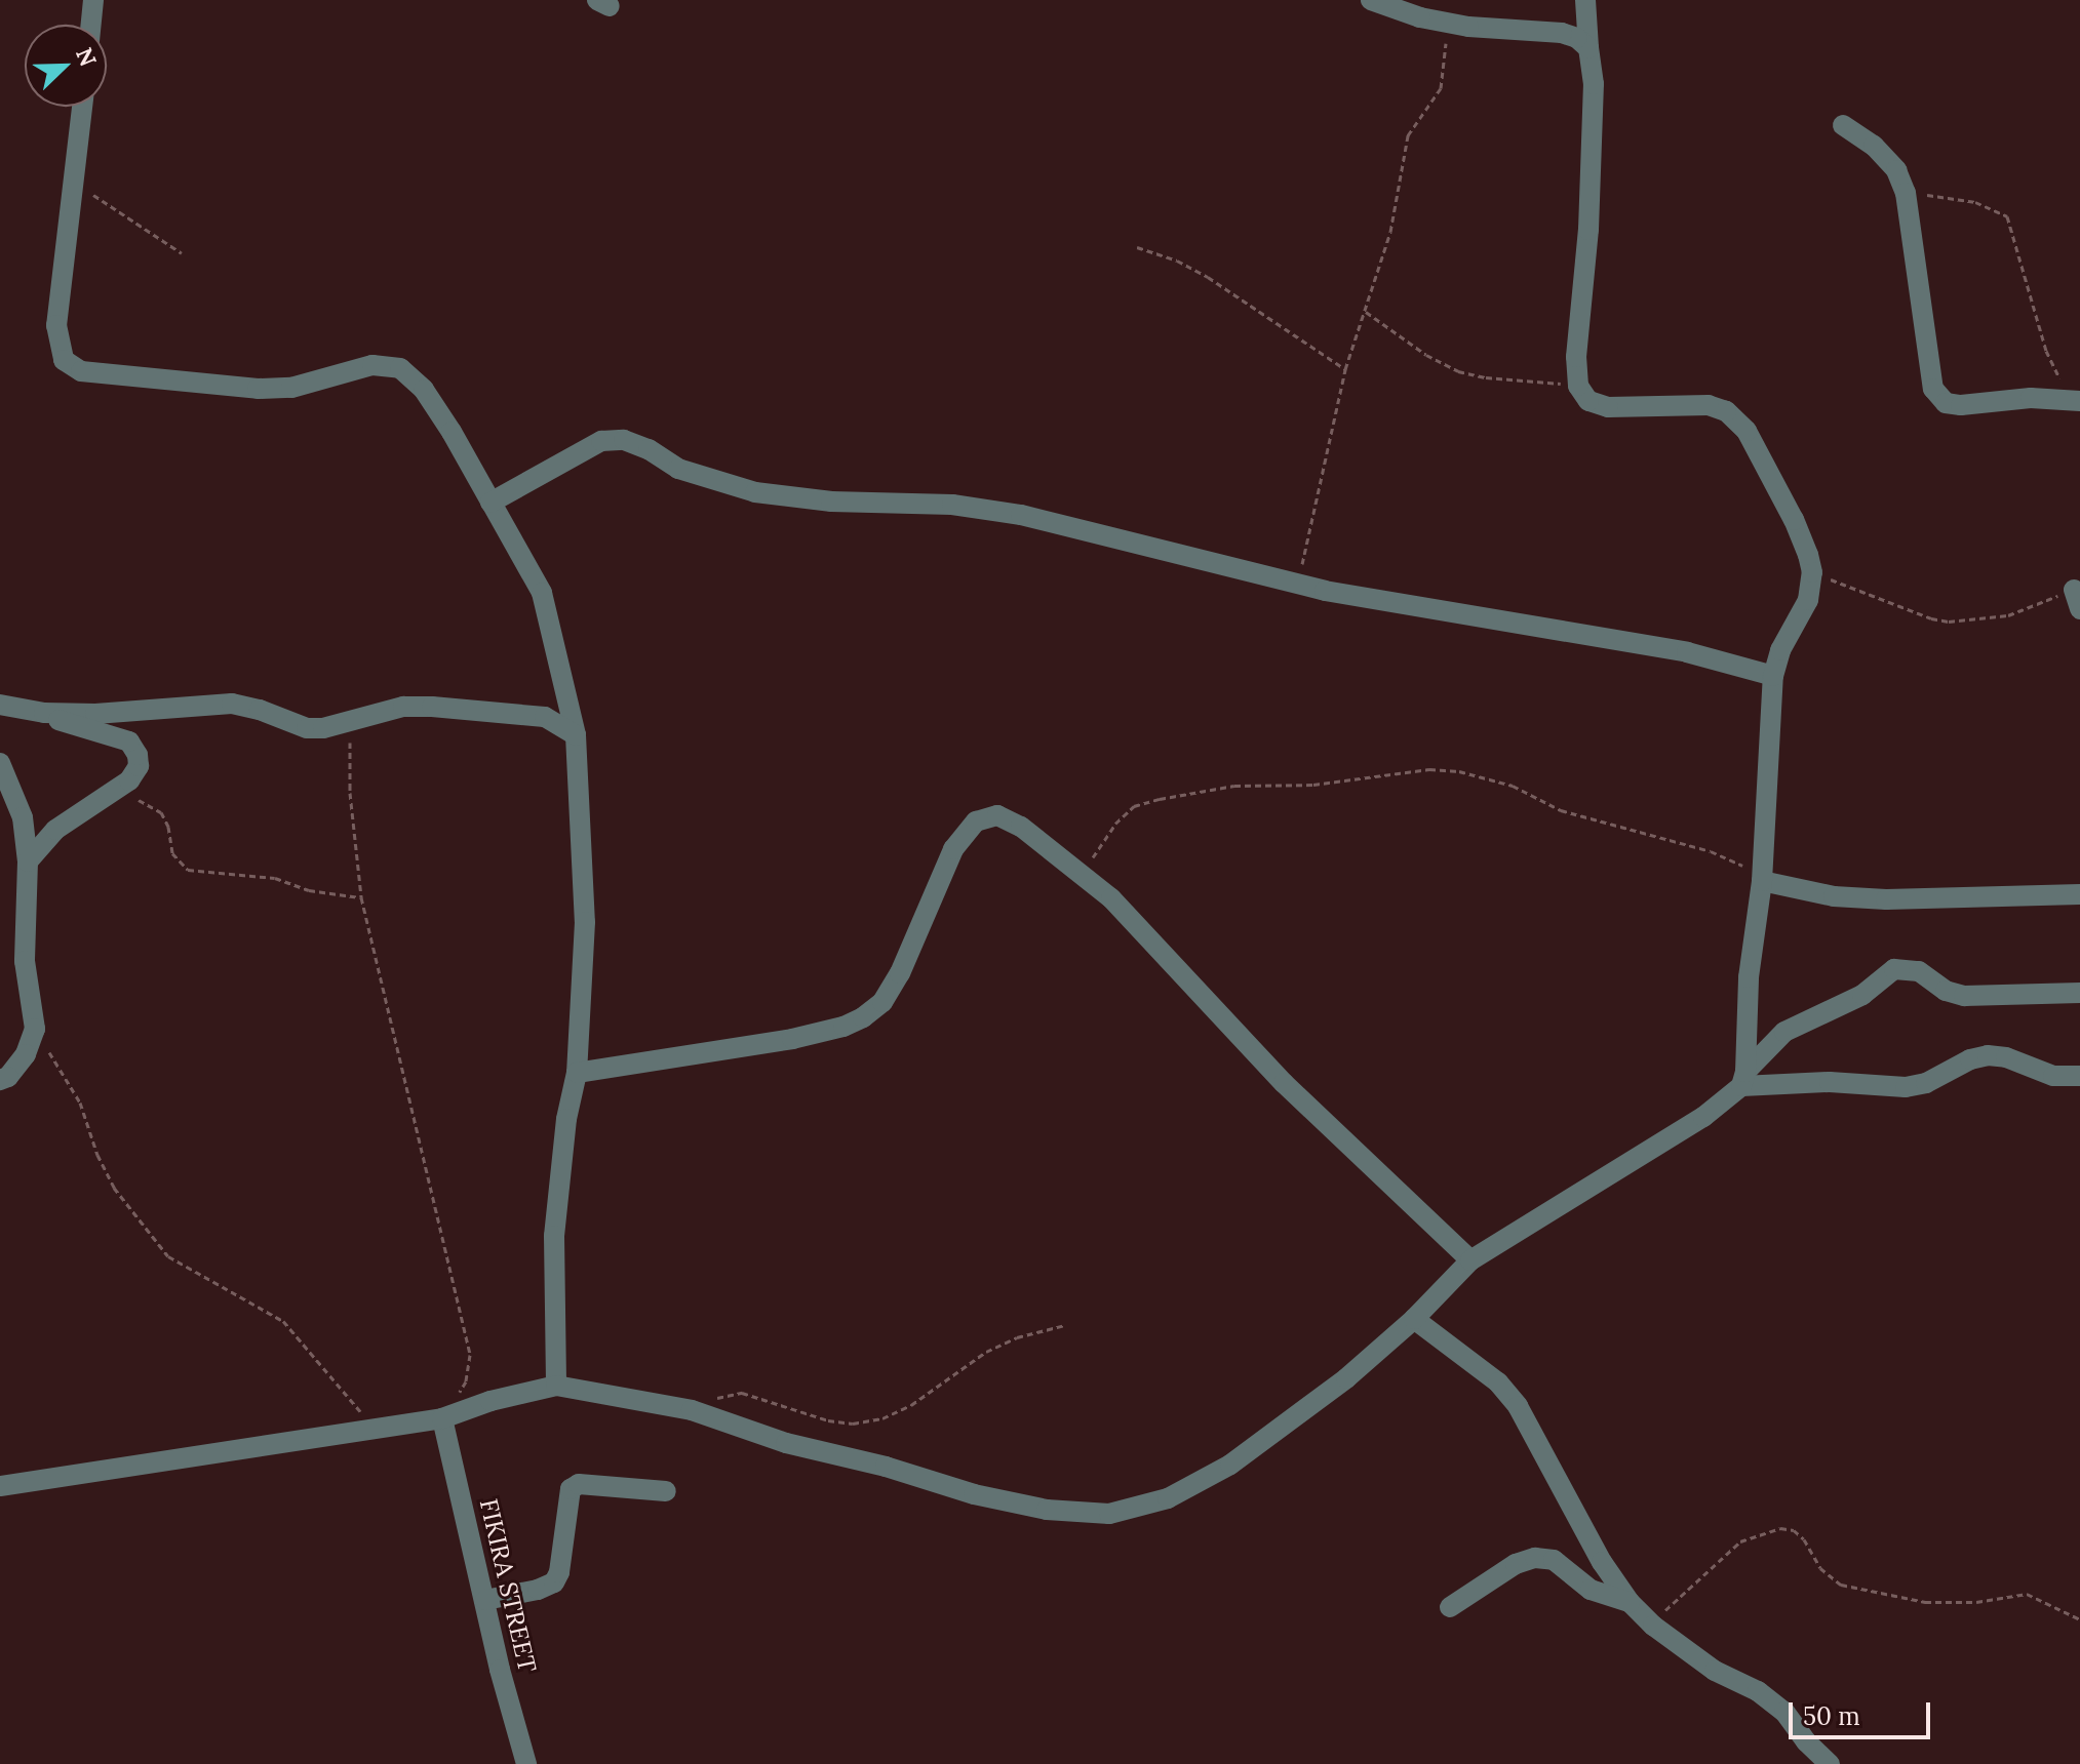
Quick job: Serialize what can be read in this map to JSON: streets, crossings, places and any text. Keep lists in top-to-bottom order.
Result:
{
  "streets": {
    "street": ["FIKIRA STREET"]
  },
  "scale_bar": "50 m",
  "north": "top right"
}
